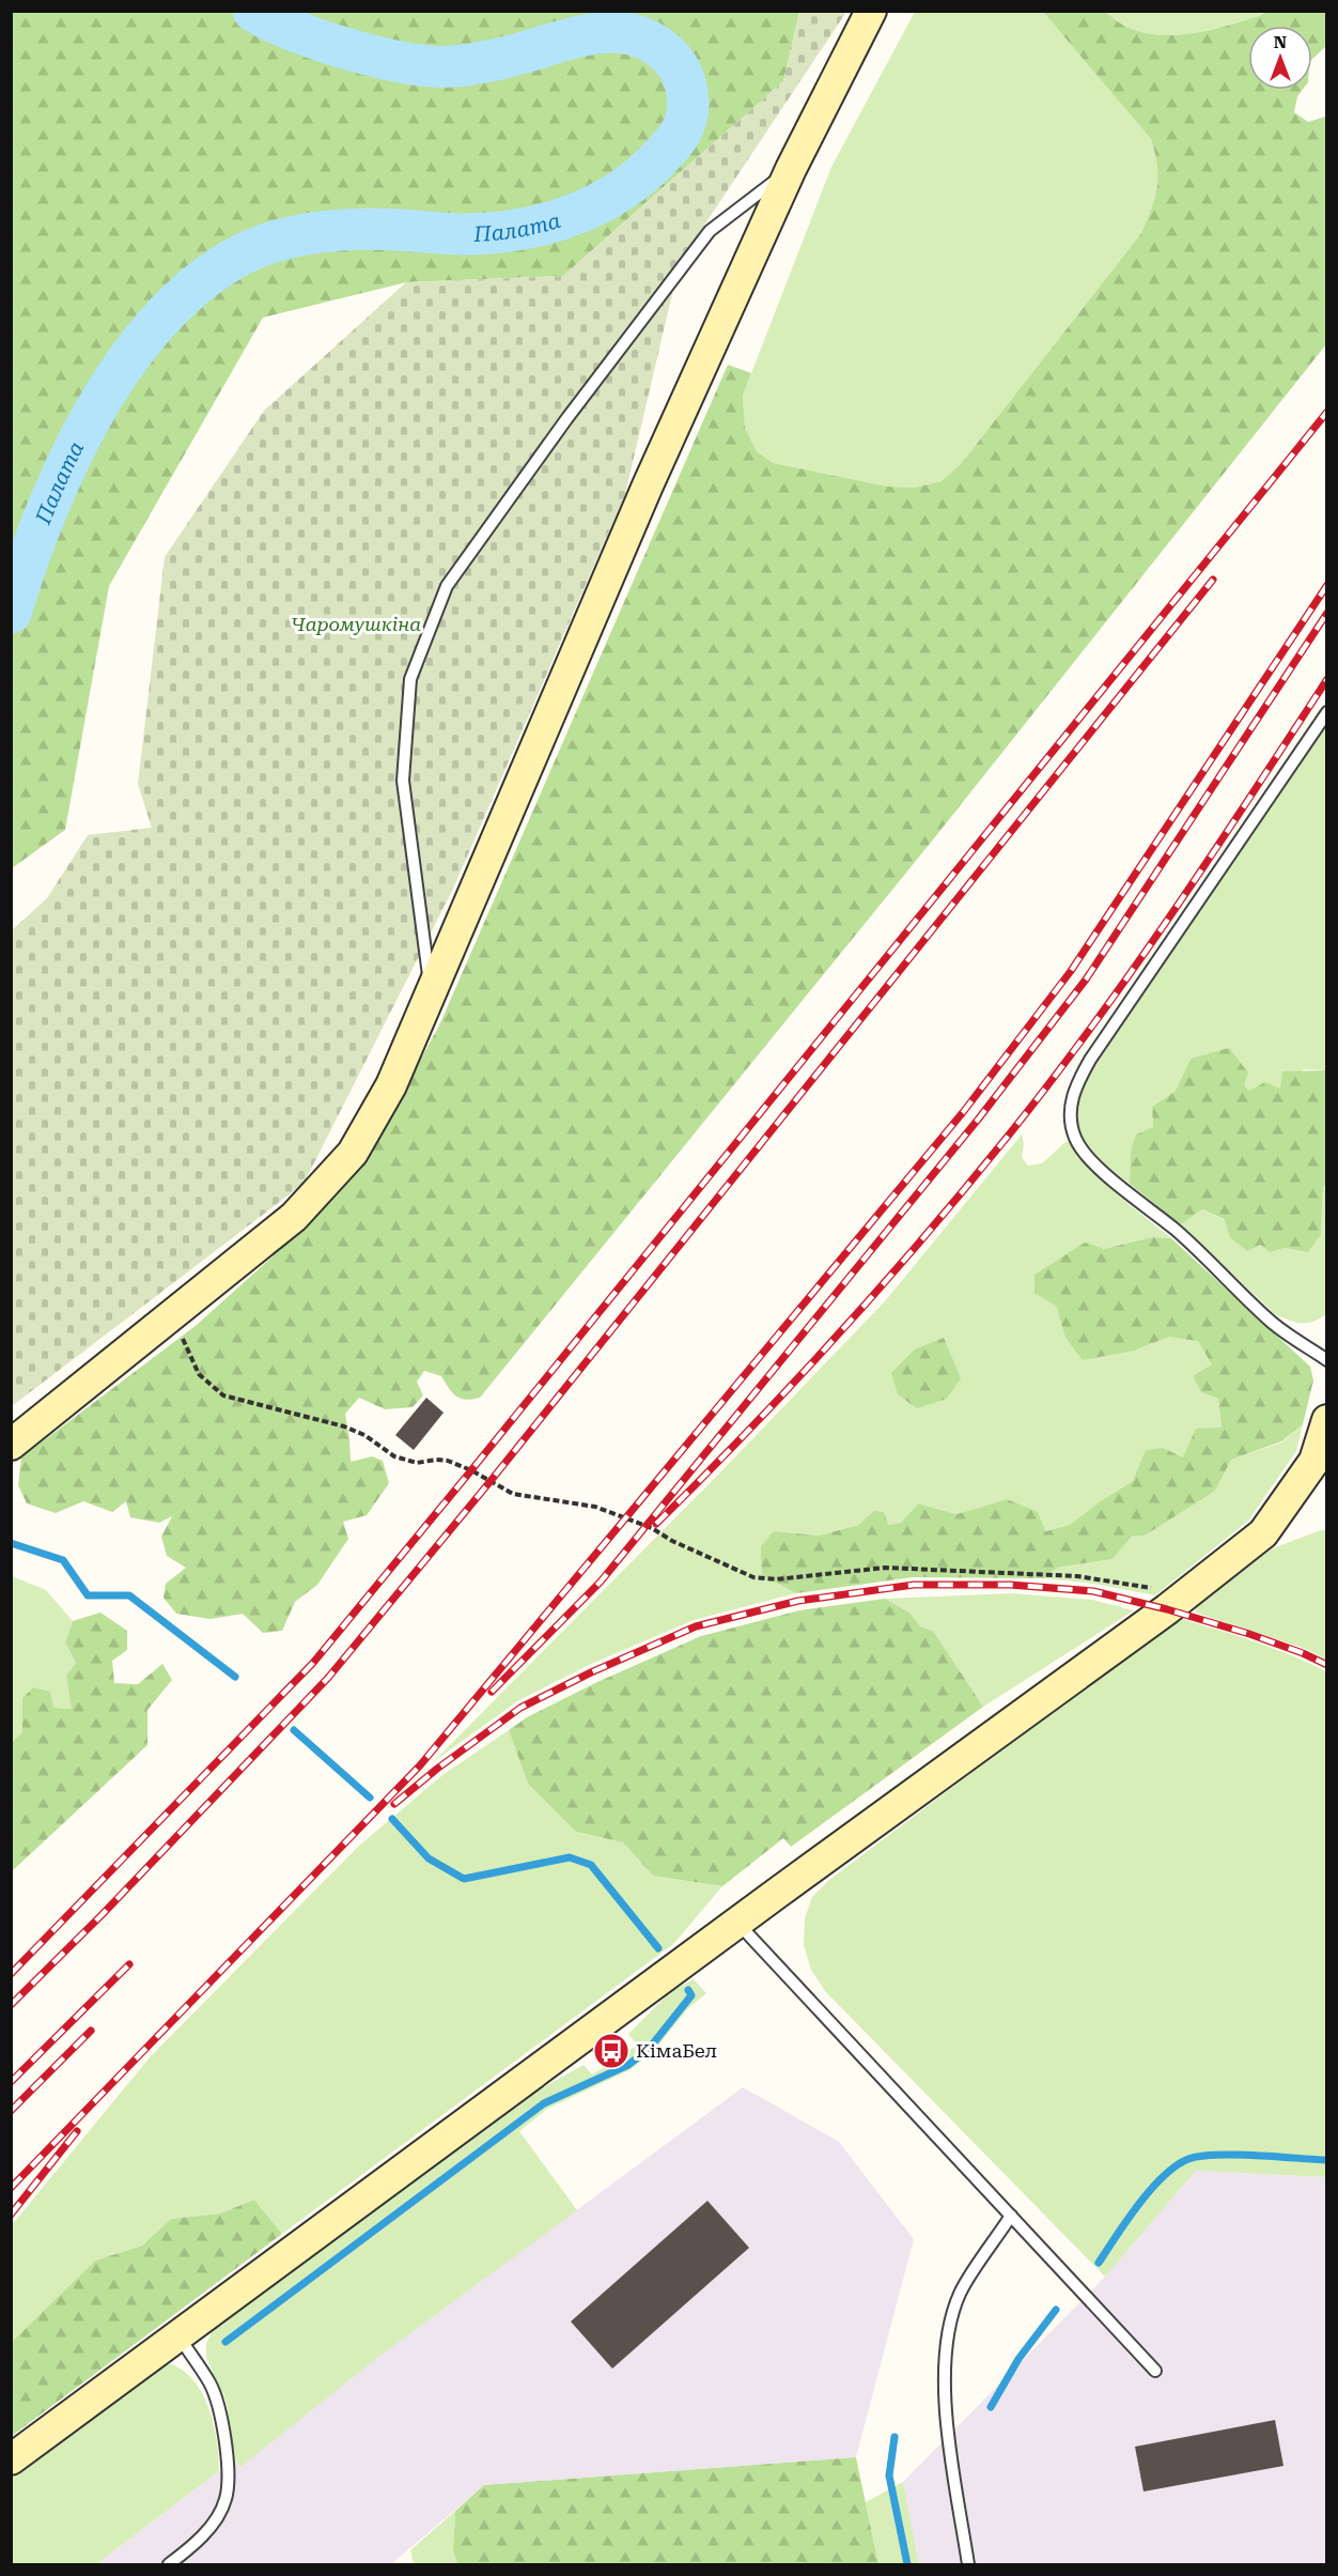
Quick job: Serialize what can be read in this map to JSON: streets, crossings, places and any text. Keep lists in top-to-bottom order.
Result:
{
  "water": ["Палата"],
  "parks": ["Чаромушкіна"],
  "places": {
    "bus stop": ["КімаБел"]
  },
  "north": "top"
}
